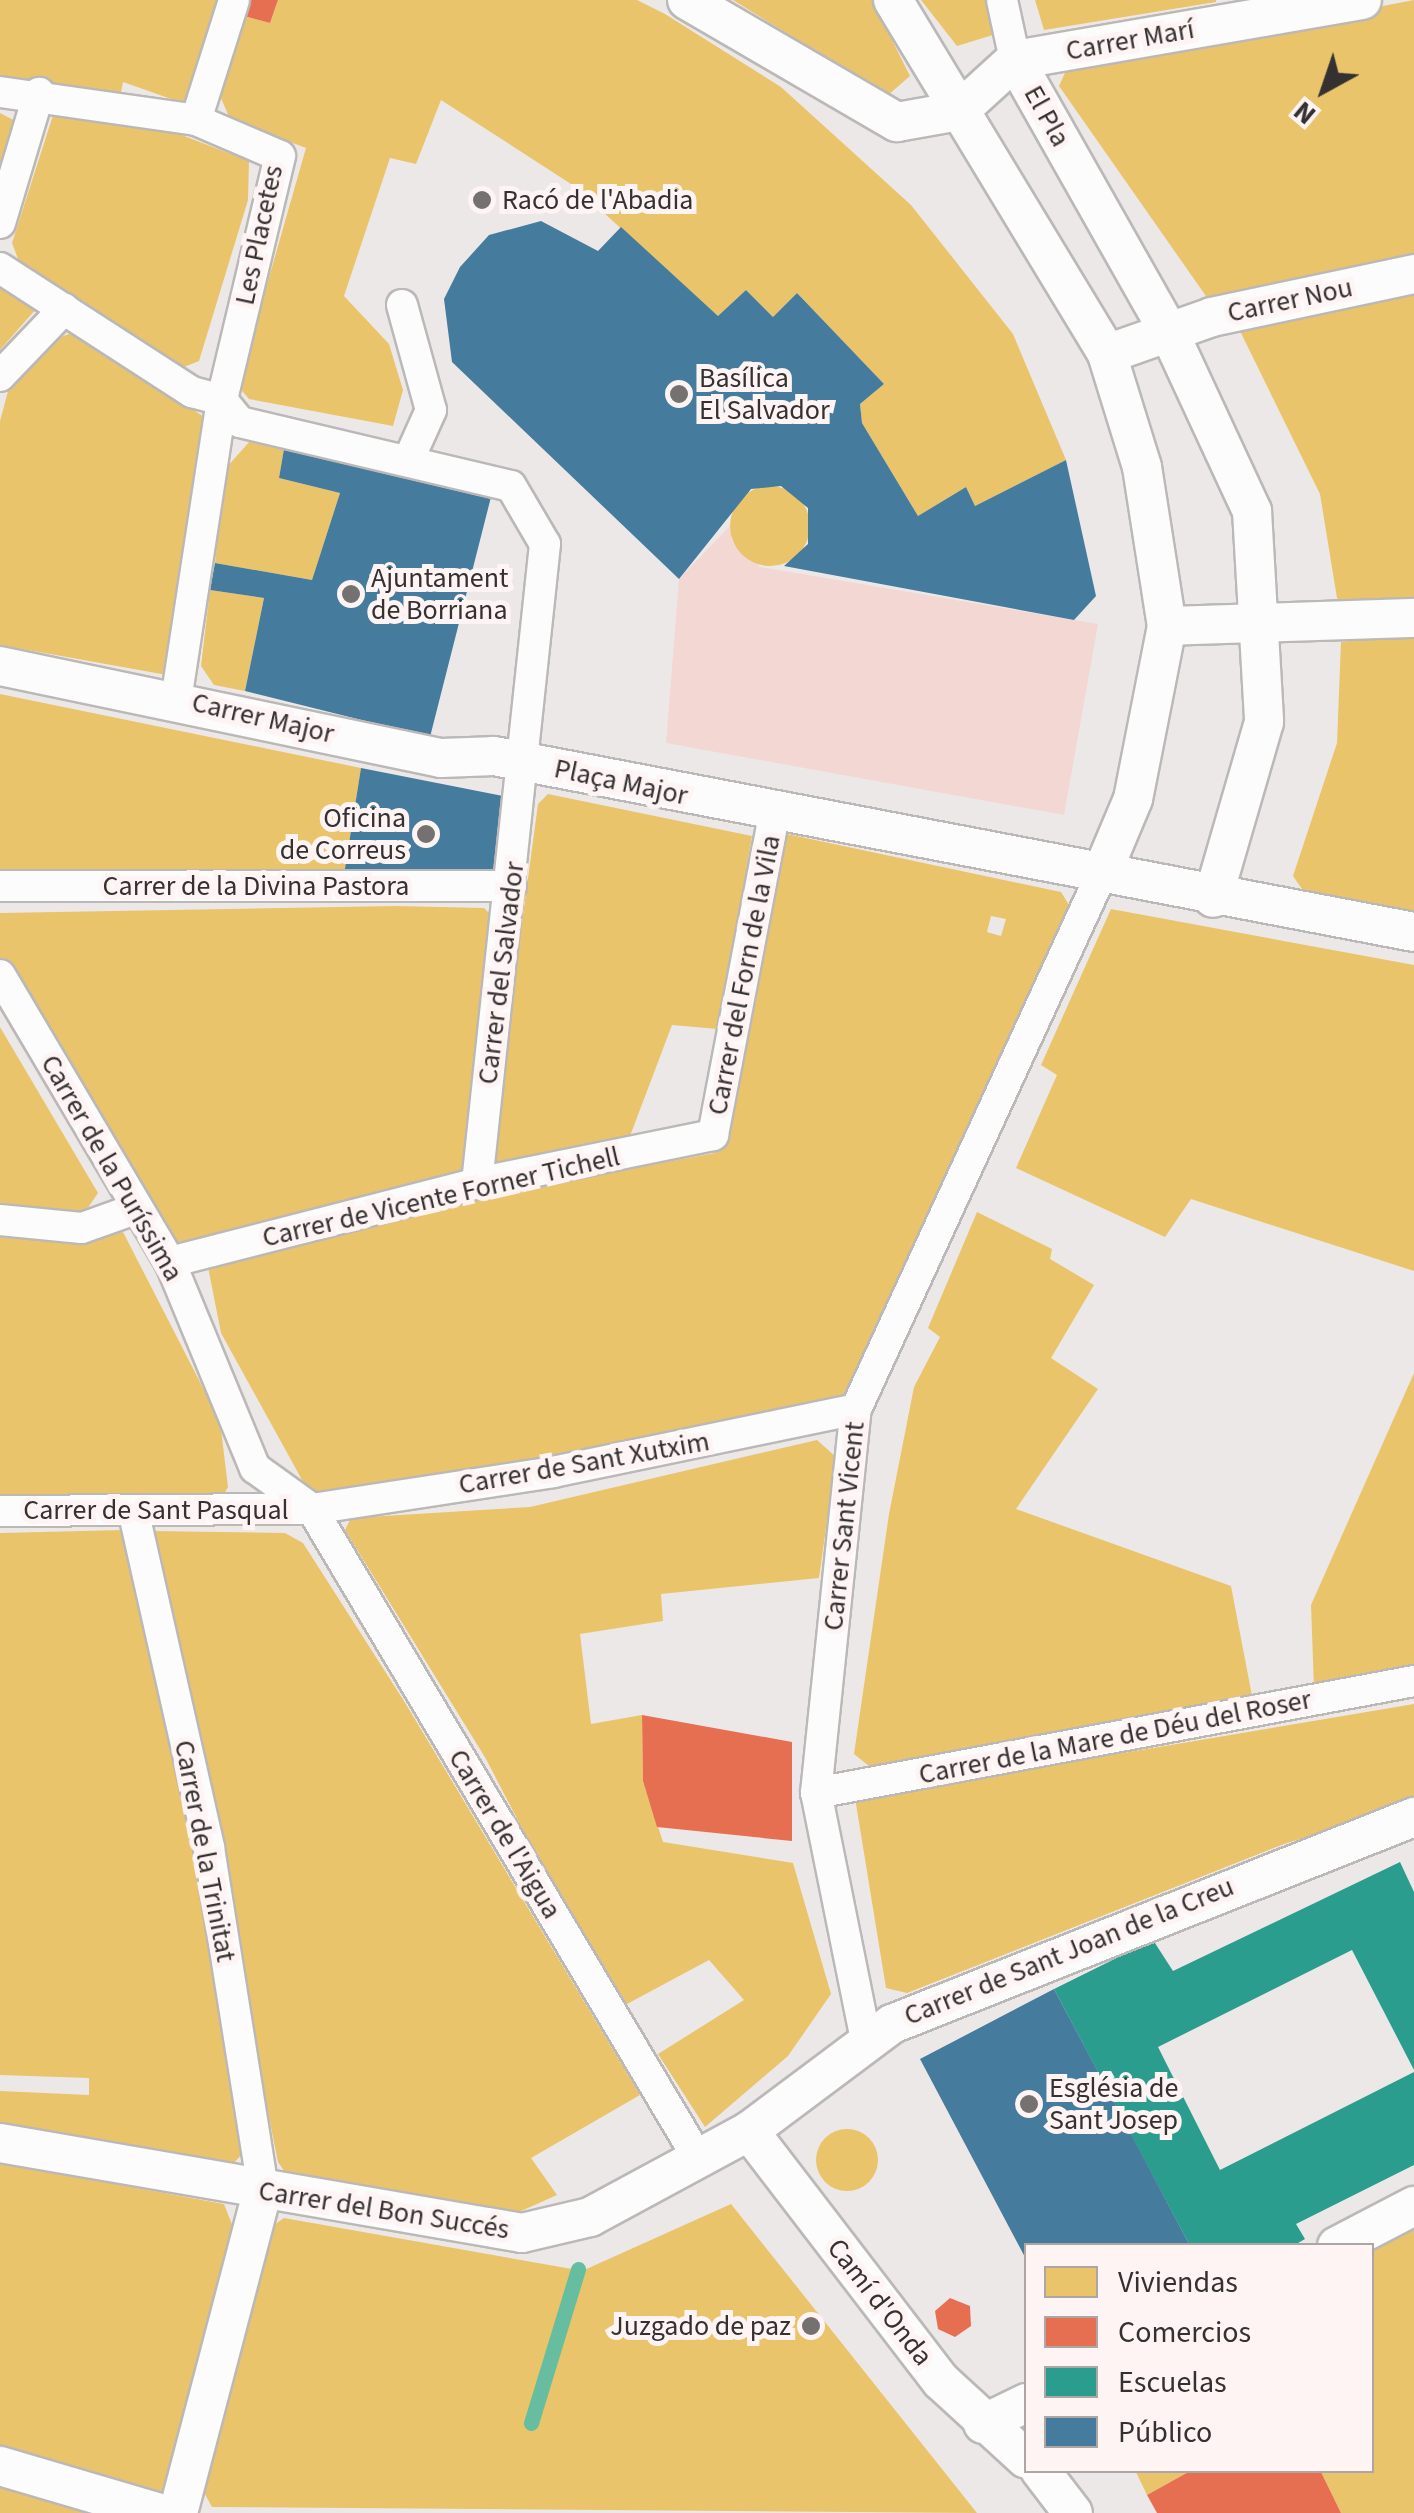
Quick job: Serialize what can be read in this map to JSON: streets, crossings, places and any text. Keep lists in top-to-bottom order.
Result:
{
  "streets": {
    "street": [
      "Carrer Marí",
      "El Pla",
      "Les Placetes",
      "Carrer Nou",
      "Carrer Major",
      "Plaça Major",
      "Carrer de la Divina Pastora",
      "Carrer del Salvador",
      "Carrer del Forn de la Vila",
      "Carrer de la Puríssima",
      "Carrer de Vicente Forner Tichell",
      "Carrer de Sant Xutxim",
      "Carrer de Sant Pasqual",
      "Carrer Sant Vicent",
      "Carrer de la Mare de Déu del Roser",
      "Carrer de l'Aigua",
      "Carrer de la Trinitat",
      "Carrer de Sant Joan de la Creu",
      "Carrer del Bon Succés",
      "Camí d'Onda"
    ]
  },
  "crossings": [
    ["Carrer Marí", "El Pla"],
    ["El Pla", "Carrer Nou"],
    ["Les Placetes", "Plaça Major"],
    ["Carrer Major", "Plaça Major"],
    ["Carrer Major", "Carrer del Salvador"],
    ["Plaça Major", "Carrer del Salvador"],
    ["Plaça Major", "Carrer del Forn de la Vila"],
    ["Plaça Major", "Carrer Sant Vicent"],
    ["Carrer de la Divina Pastora", "Carrer del Salvador"],
    ["Carrer del Salvador", "Carrer de Vicente Forner Tichell"],
    ["Carrer del Forn de la Vila", "Carrer de Vicente Forner Tichell"],
    ["Carrer de la Puríssima", "Carrer de Vicente Forner Tichell"],
    ["Carrer de la Puríssima", "Carrer de Sant Xutxim"],
    ["Carrer de la Puríssima", "Carrer de Sant Pasqual"],
    ["Carrer de la Puríssima", "Carrer de l'Aigua"],
    ["Carrer de Sant Xutxim", "Carrer de Sant Pasqual"],
    ["Carrer de Sant Xutxim", "Carrer Sant Vicent"],
    ["Carrer de Sant Xutxim", "Carrer de l'Aigua"],
    ["Carrer de Sant Pasqual", "Carrer de l'Aigua"],
    ["Carrer de Sant Pasqual", "Carrer de la Trinitat"],
    ["Carrer Sant Vicent", "Carrer de la Mare de Déu del Roser"],
    ["Carrer Sant Vicent", "Carrer de Sant Joan de la Creu"],
    ["Carrer de l'Aigua", "Carrer del Bon Succés"],
    ["Carrer de la Trinitat", "Carrer del Bon Succés"],
    ["Carrer de Sant Joan de la Creu", "Carrer del Bon Succés"],
    ["Carrer de Sant Joan de la Creu", "Camí d'Onda"],
    ["Carrer del Bon Succés", "Camí d'Onda"]
  ],
  "places": [
    "Racó de l'Abadia",
    "Basílica El Salvador",
    "Ajuntament de Borriana",
    "Oficina de Correus",
    "Església de Sant Josep",
    "Juzgado de paz"
  ],
  "legend": [
    "Viviendas",
    "Comercios",
    "Escuelas",
    "Público"
  ],
  "north": "bottom left"
}
